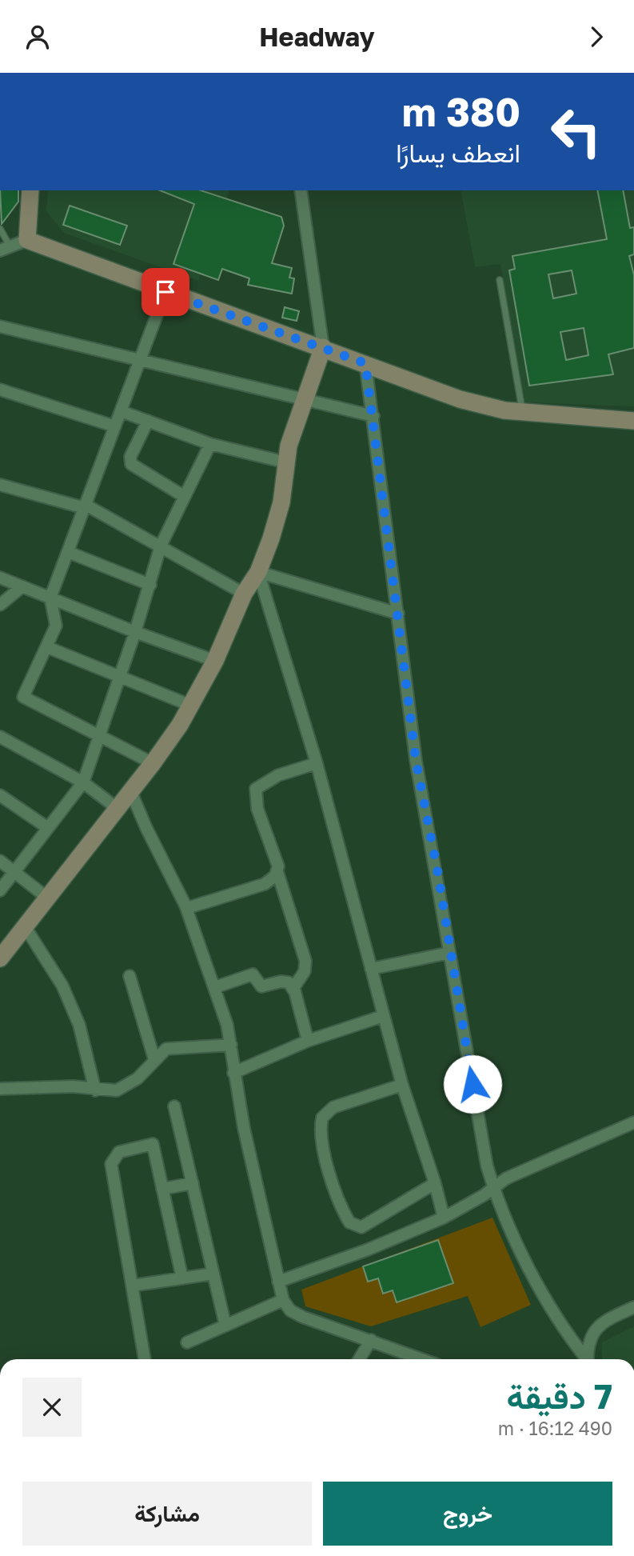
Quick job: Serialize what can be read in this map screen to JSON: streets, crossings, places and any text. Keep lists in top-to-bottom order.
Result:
{
  "page": {
    "header": "Headway",
    "turn": ["380 m", "انعطف يسارًا"],
    "heading": ["7 دقيقة", "490 m · 16:12"],
    "buttons": ["خروج", "مشاركة"]
  }
}
